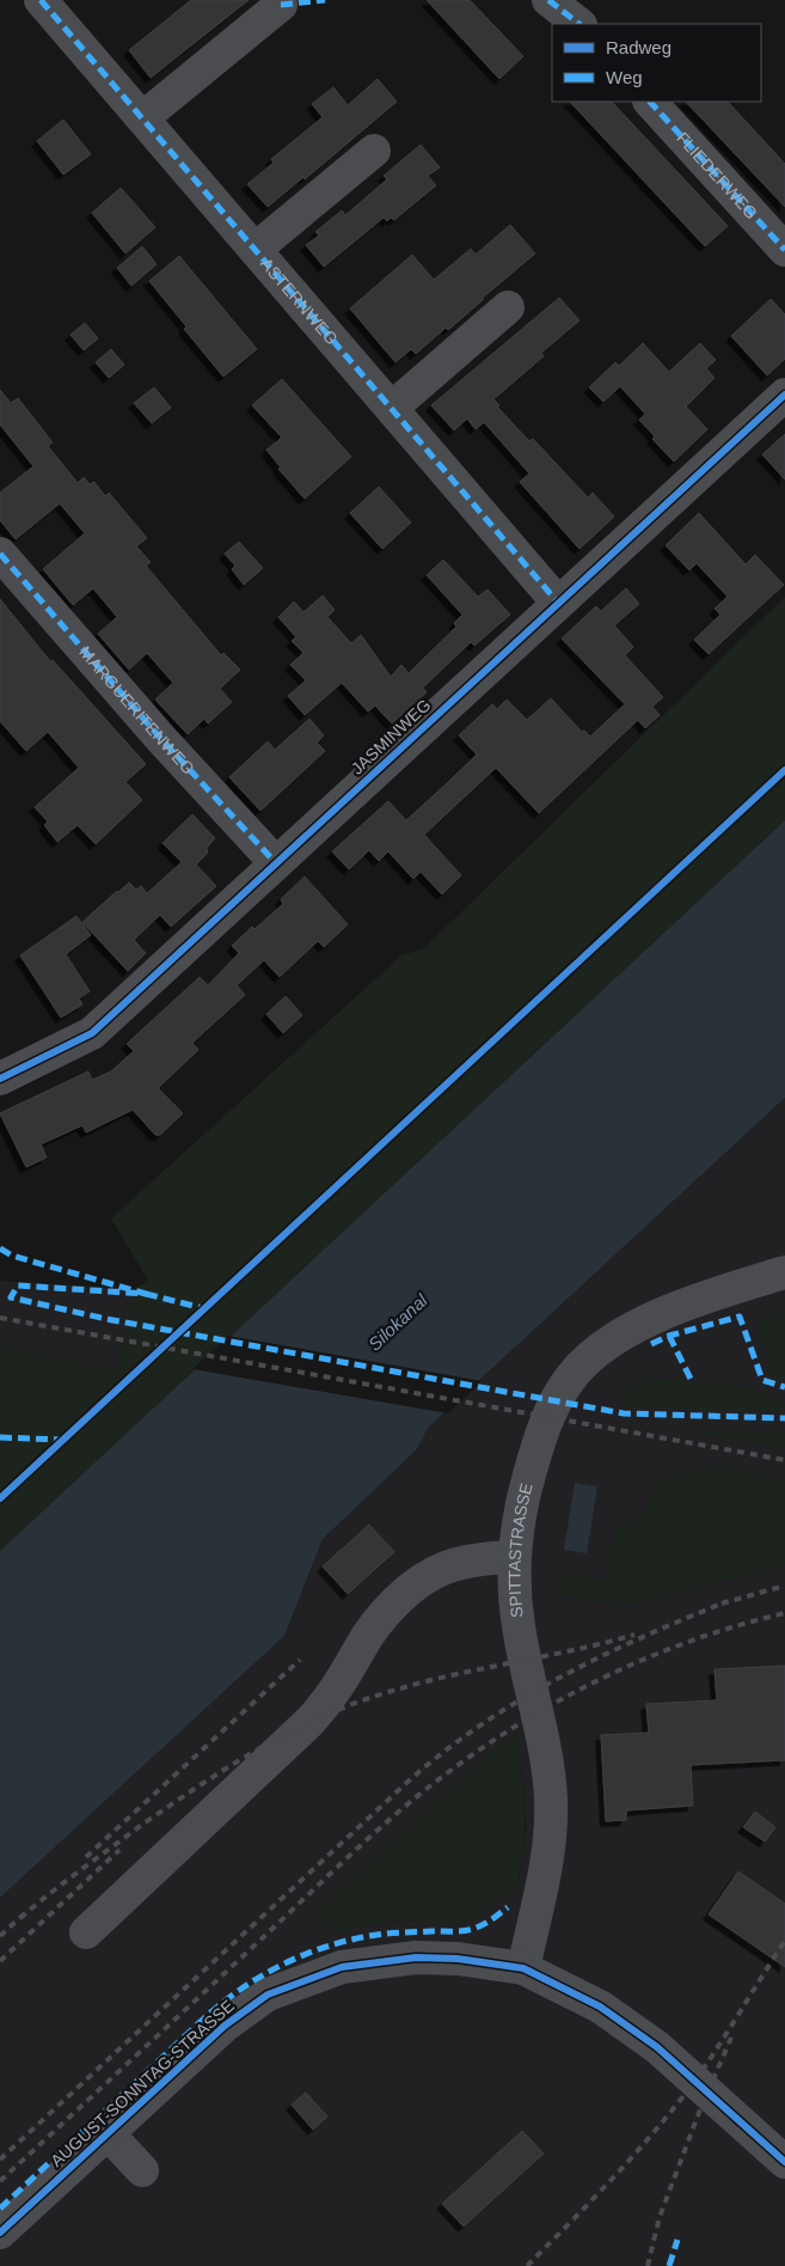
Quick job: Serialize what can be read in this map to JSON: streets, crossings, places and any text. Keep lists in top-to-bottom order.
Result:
{
  "streets": {
    "street": [
      "FLIEDERWEG",
      "ASTERNWEG",
      "MARGUERITENWEG",
      "JASMINWEG",
      "SPITTASTRASSE",
      "AUGUST-SONNTAG-STRASSE"
    ]
  },
  "crossings": [
    ["ASTERNWEG", "JASMINWEG"],
    ["MARGUERITENWEG", "JASMINWEG"],
    ["SPITTASTRASSE", "AUGUST-SONNTAG-STRASSE"]
  ],
  "water": ["Silokanal"],
  "legend": ["Radweg", "Weg"]
}
